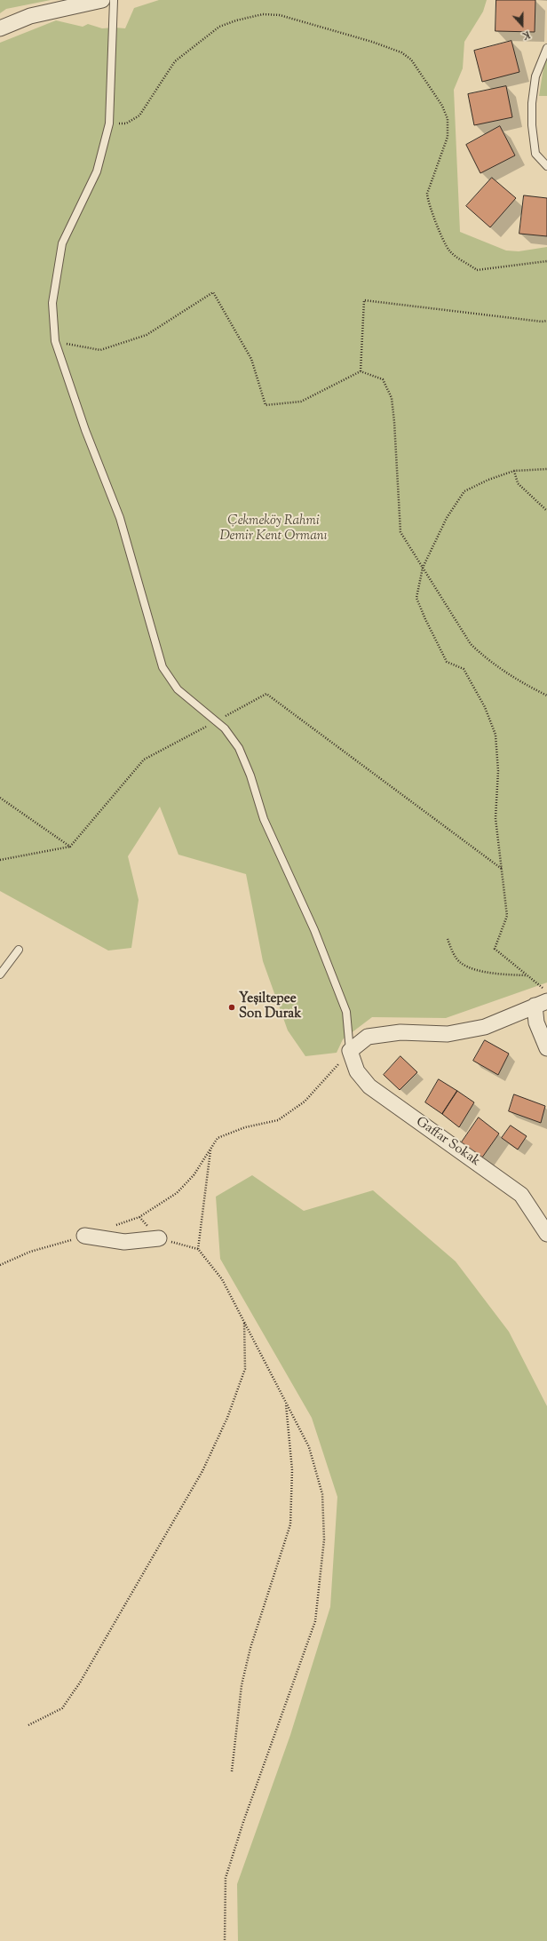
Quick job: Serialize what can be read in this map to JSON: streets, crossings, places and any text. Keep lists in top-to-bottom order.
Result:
{
  "streets": {
    "street": ["Gaffar Sokak"]
  },
  "parks": ["Çekmeköy Rahmi Demir Kent Ormanı"],
  "places": ["Yeşiltepee Son Durak"],
  "north": "bottom"
}
